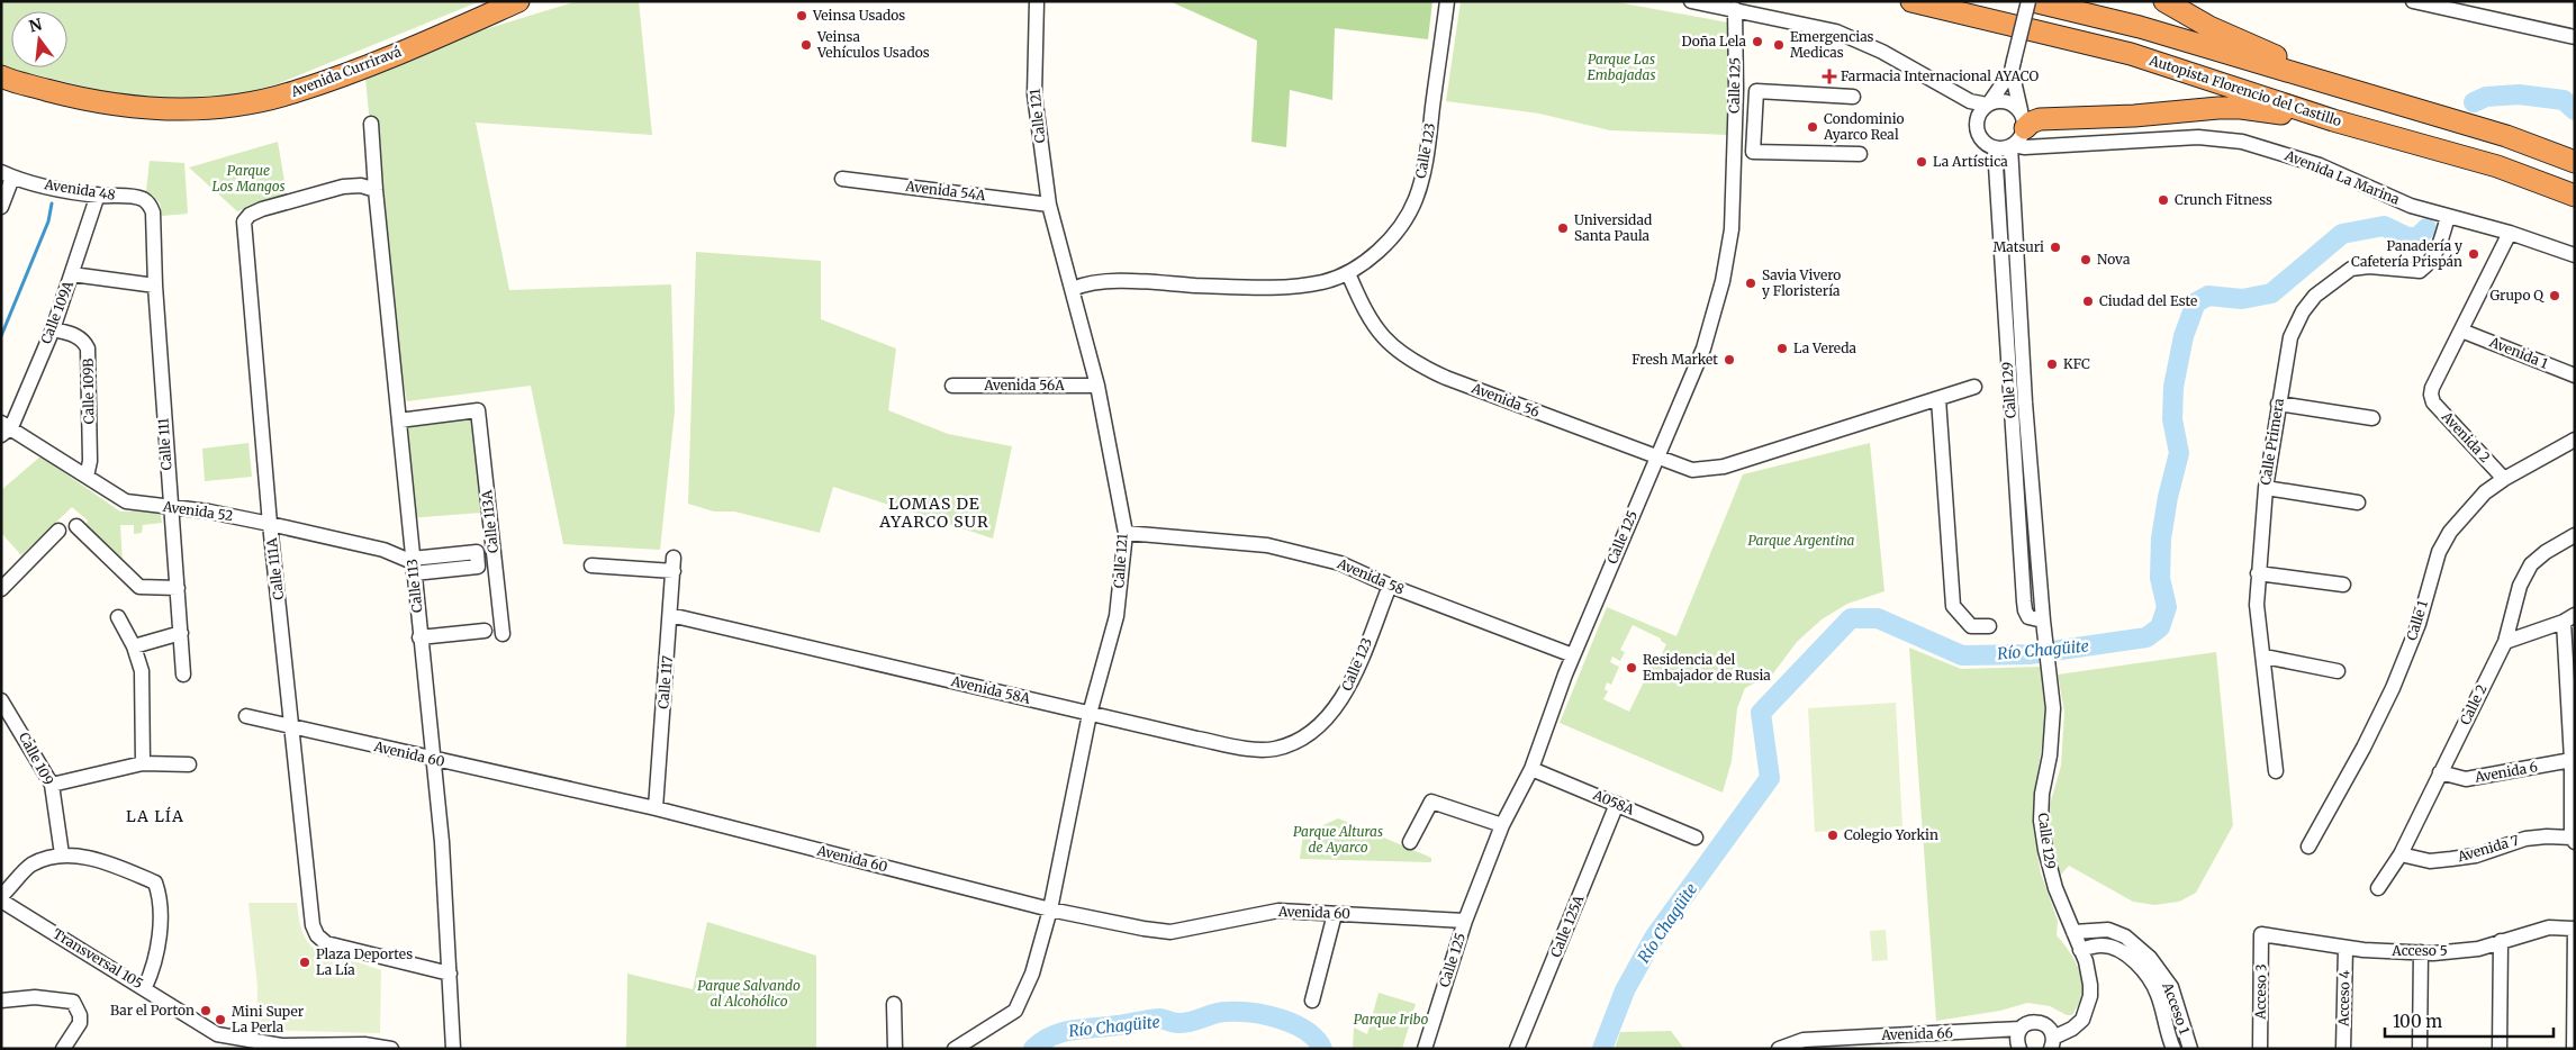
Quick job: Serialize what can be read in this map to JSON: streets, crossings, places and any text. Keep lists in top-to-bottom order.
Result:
{
  "streets": {
    "highway": ["Avenida Curriravá", "Autopista Florencio del Castillo"],
    "street": [
      "Calle 125",
      "Calle 121",
      "Calle 123",
      "Avenida La Marina",
      "Avenida 48",
      "Avenida 54A",
      "Calle 109A",
      "Avenida 1",
      "Avenida 56A",
      "Calle 129",
      "Calle 109B",
      "Avenida 56",
      "Avenida 2",
      "Calle Primera",
      "Calle 111",
      "Avenida 52",
      "Calle 113A",
      "Calle 111A",
      "Avenida 58",
      "Calle 113",
      "Calle 1",
      "Calle 117",
      "Avenida 58A",
      "Calle 2",
      "Avenida 60",
      "Calle 109",
      "Avenida 6",
      "A058A",
      "Avenida 7",
      "Calle 125A",
      "Acceso 5",
      "Transversal 105",
      "Acceso 3",
      "Acceso 4",
      "Acceso 1",
      "Avenida 66"
    ]
  },
  "crossings": [
    ["Calle 125", "Avenida 56"],
    ["Calle 125", "Avenida 58"],
    ["Calle 125", "Avenida 60"],
    ["Calle 125", "A058A"],
    ["Calle 121", "Avenida 54A"],
    ["Calle 121", "Avenida 56A"],
    ["Calle 121", "Avenida 58"],
    ["Calle 121", "Avenida 58A"],
    ["Calle 121", "Avenida 60"],
    ["Calle 123", "Avenida 56"],
    ["Calle 123", "Avenida 58"],
    ["Calle 123", "Avenida 58A"],
    ["Avenida La Marina", "Calle 129"],
    ["Avenida La Marina", "Calle Primera"],
    ["Avenida 48", "Calle 109A"],
    ["Avenida 48", "Calle 111"],
    ["Calle 109A", "Calle 109B"],
    ["Calle 109A", "Avenida 52"],
    ["Avenida 1", "Avenida 2"],
    ["Calle 129", "Acceso 1"],
    ["Calle 129", "Avenida 66"],
    ["Calle 109B", "Avenida 52"],
    ["Avenida 2", "Calle 1"],
    ["Calle 111", "Avenida 52"],
    ["Avenida 52", "Calle 111A"],
    ["Avenida 52", "Calle 113"],
    ["Calle 113A", "Calle 113"],
    ["Calle 111A", "Calle 113"],
    ["Calle 111A", "Avenida 60"],
    ["Calle 113", "Avenida 60"],
    ["Calle 117", "Avenida 58A"],
    ["Calle 117", "Avenida 60"],
    ["Calle 2", "Avenida 6"],
    ["Calle 2", "Avenida 7"],
    ["A058A", "Calle 125A"],
    ["Acceso 5", "Acceso 3"],
    ["Acceso 5", "Acceso 4"]
  ],
  "districts": ["LOMAS DE AYARCO SUR", "LA LÍA"],
  "water": ["Río Chagüite"],
  "parks": [
    "Parque Las Embajadas",
    "Parque Los Mangos",
    "Parque Argentina",
    "Parque Alturas de Ayarco",
    "Parque Salvando al Alcohólico",
    "Parque Iribo"
  ],
  "places": {
    "other": [
      "Veinsa Usados",
      "Doña Lela",
      "Veinsa Vehículos Usados",
      "Emergencias Medicas",
      "Condominio Ayarco Real",
      "La Artística",
      "Crunch Fitness",
      "Universidad Santa Paula",
      "Matsuri",
      "Panadería y Cafetería Prispán",
      "Nova",
      "Savia Vivero y Floristería",
      "Grupo Q",
      "Ciudad del Este",
      "La Vereda",
      "Fresh Market",
      "KFC",
      "Residencia del Embajador de Rusia",
      "Colegio Yorkin",
      "Plaza Deportes La Lía",
      "Bar el Porton",
      "Mini Super La Perla"
    ],
    "health": ["Farmacia Internacional AYACO"]
  },
  "scale_bar": "100 m",
  "north": "top"
}
